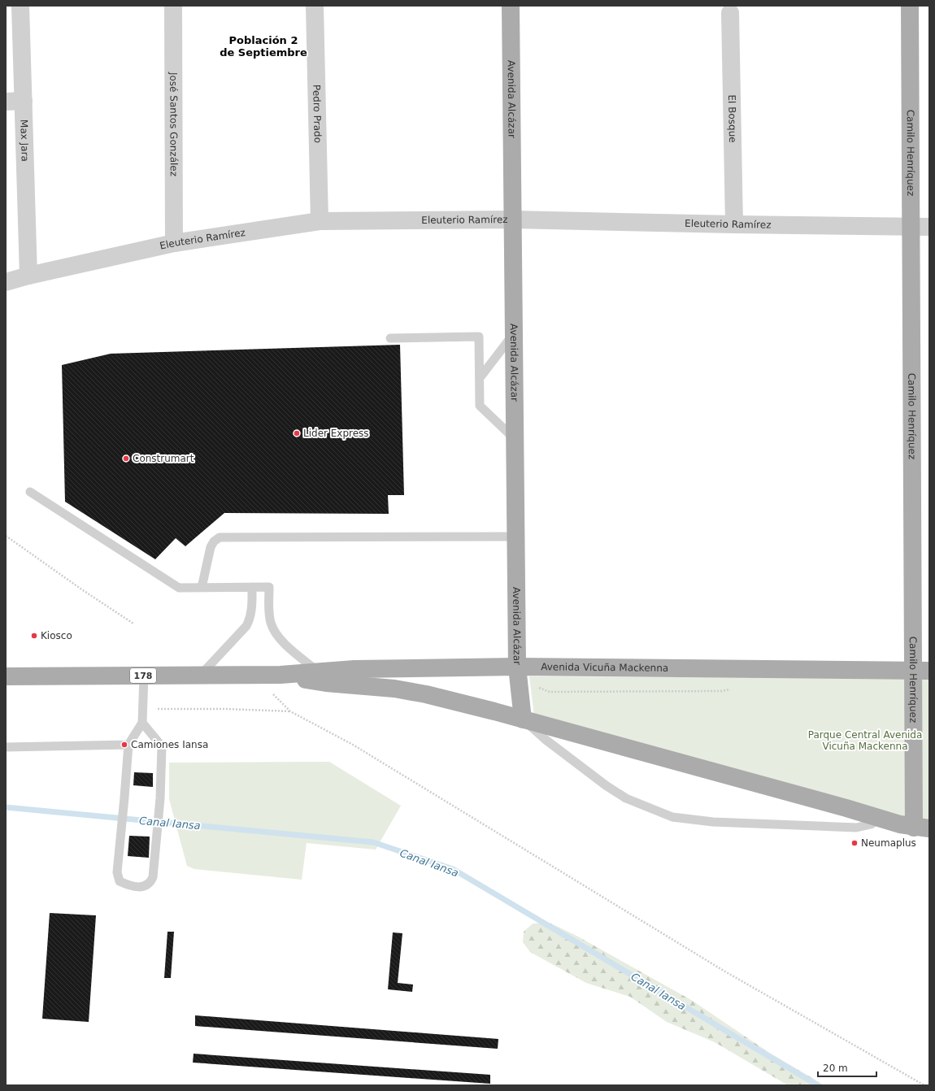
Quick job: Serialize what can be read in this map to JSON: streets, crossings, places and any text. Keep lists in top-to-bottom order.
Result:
{
  "streets": {
    "main road": [
      "Avenida Alcázar",
      "Camilo Henríquez",
      "Avenida Vicuña Mackenna",
      "178"
    ],
    "street": [
      "Pedro Prado",
      "El Bosque",
      "José Santos González",
      "Max Jara",
      "Eleuterio Ramírez"
    ]
  },
  "crossings": [
    ["Avenida Alcázar", "Eleuterio Ramírez"],
    ["Avenida Alcázar", "Avenida Vicuña Mackenna"],
    ["Pedro Prado", "Eleuterio Ramírez"],
    ["El Bosque", "Eleuterio Ramírez"],
    ["José Santos González", "Eleuterio Ramírez"],
    ["Max Jara", "Eleuterio Ramírez"],
    ["Camilo Henríquez", "Eleuterio Ramírez"],
    ["Camilo Henríquez", "Avenida Vicuña Mackenna"]
  ],
  "districts": ["Población 2 de Septiembre"],
  "water": ["Canal Iansa"],
  "parks": ["Parque Central Avenida Vicuña Mackenna"],
  "places": [
    "Lider Express",
    "Construmart",
    "Kiosco",
    "Camiones Iansa",
    "Neumaplus"
  ],
  "scale_bar": "20 m"
}
